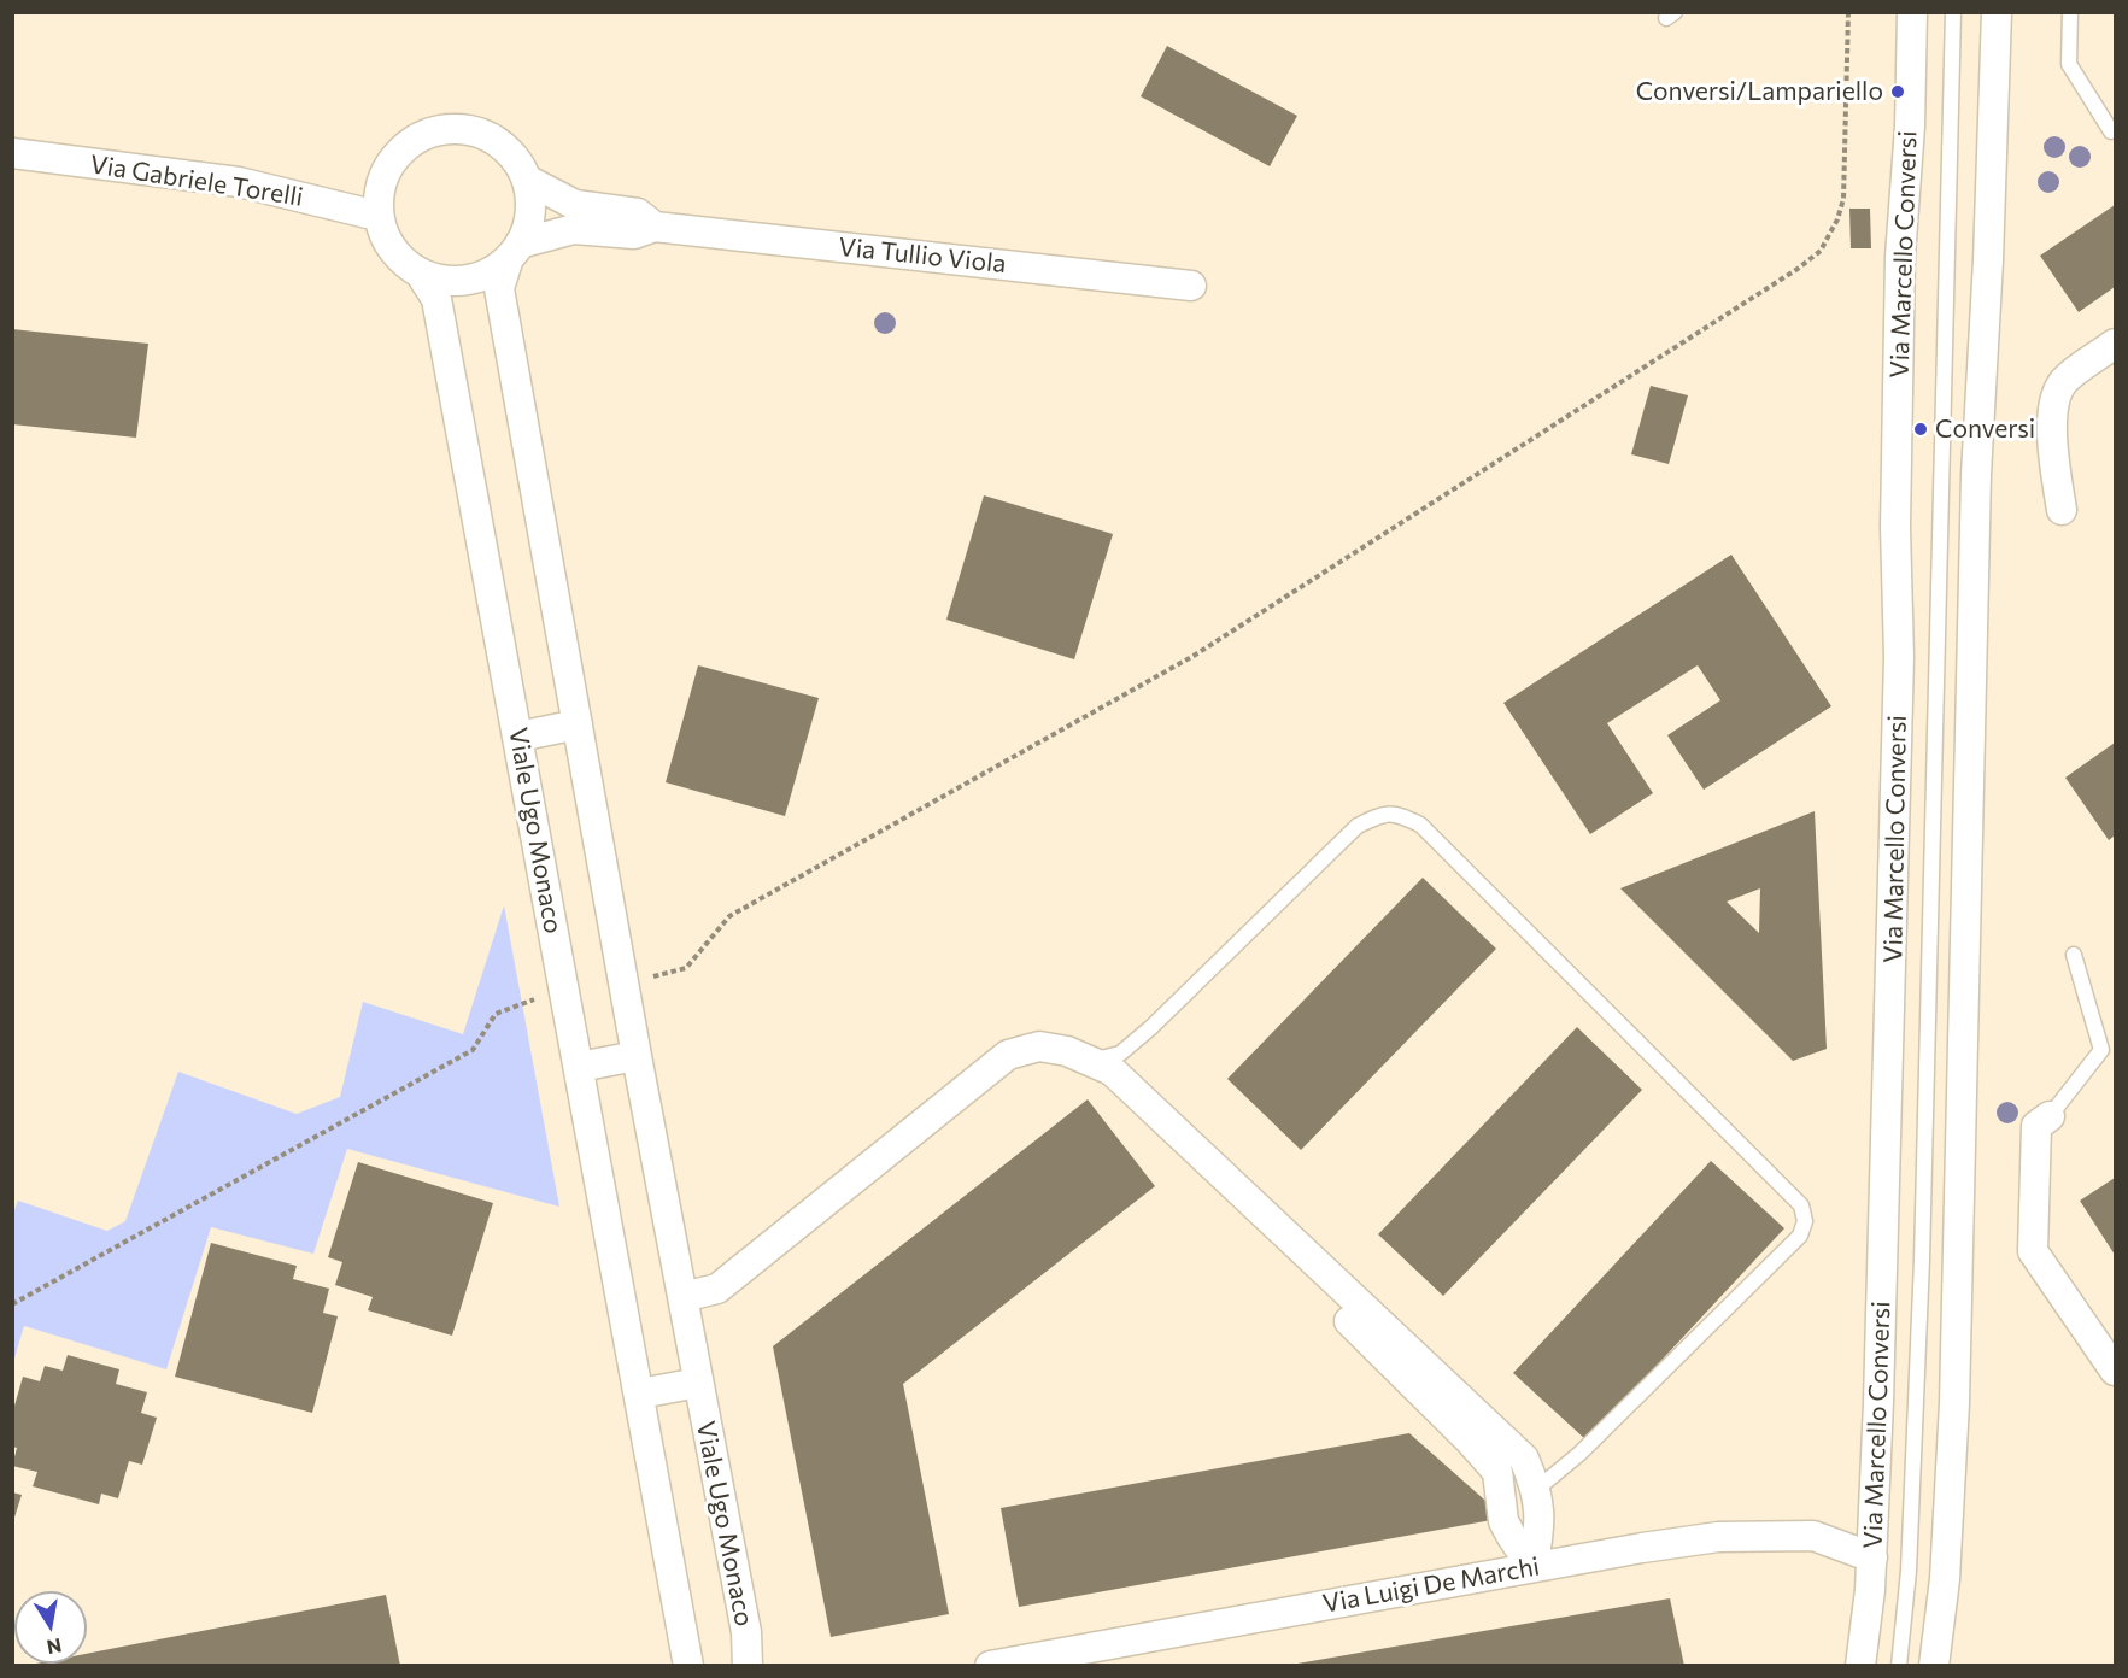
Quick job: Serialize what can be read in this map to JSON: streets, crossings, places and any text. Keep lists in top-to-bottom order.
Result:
{
  "streets": {
    "street": [
      "Via Gabriele Torelli",
      "Via Marcello Conversi",
      "Via Tullio Viola",
      "Viale Ugo Monaco",
      "Via Luigi De Marchi"
    ]
  },
  "crossings": [
    ["Via Gabriele Torelli", "Via Tullio Viola"],
    ["Via Gabriele Torelli", "Viale Ugo Monaco"],
    ["Via Marcello Conversi", "Via Luigi De Marchi"],
    ["Via Tullio Viola", "Viale Ugo Monaco"]
  ],
  "places": ["Conversi/Lampariello", "Conversi"],
  "north": "bottom"
}
